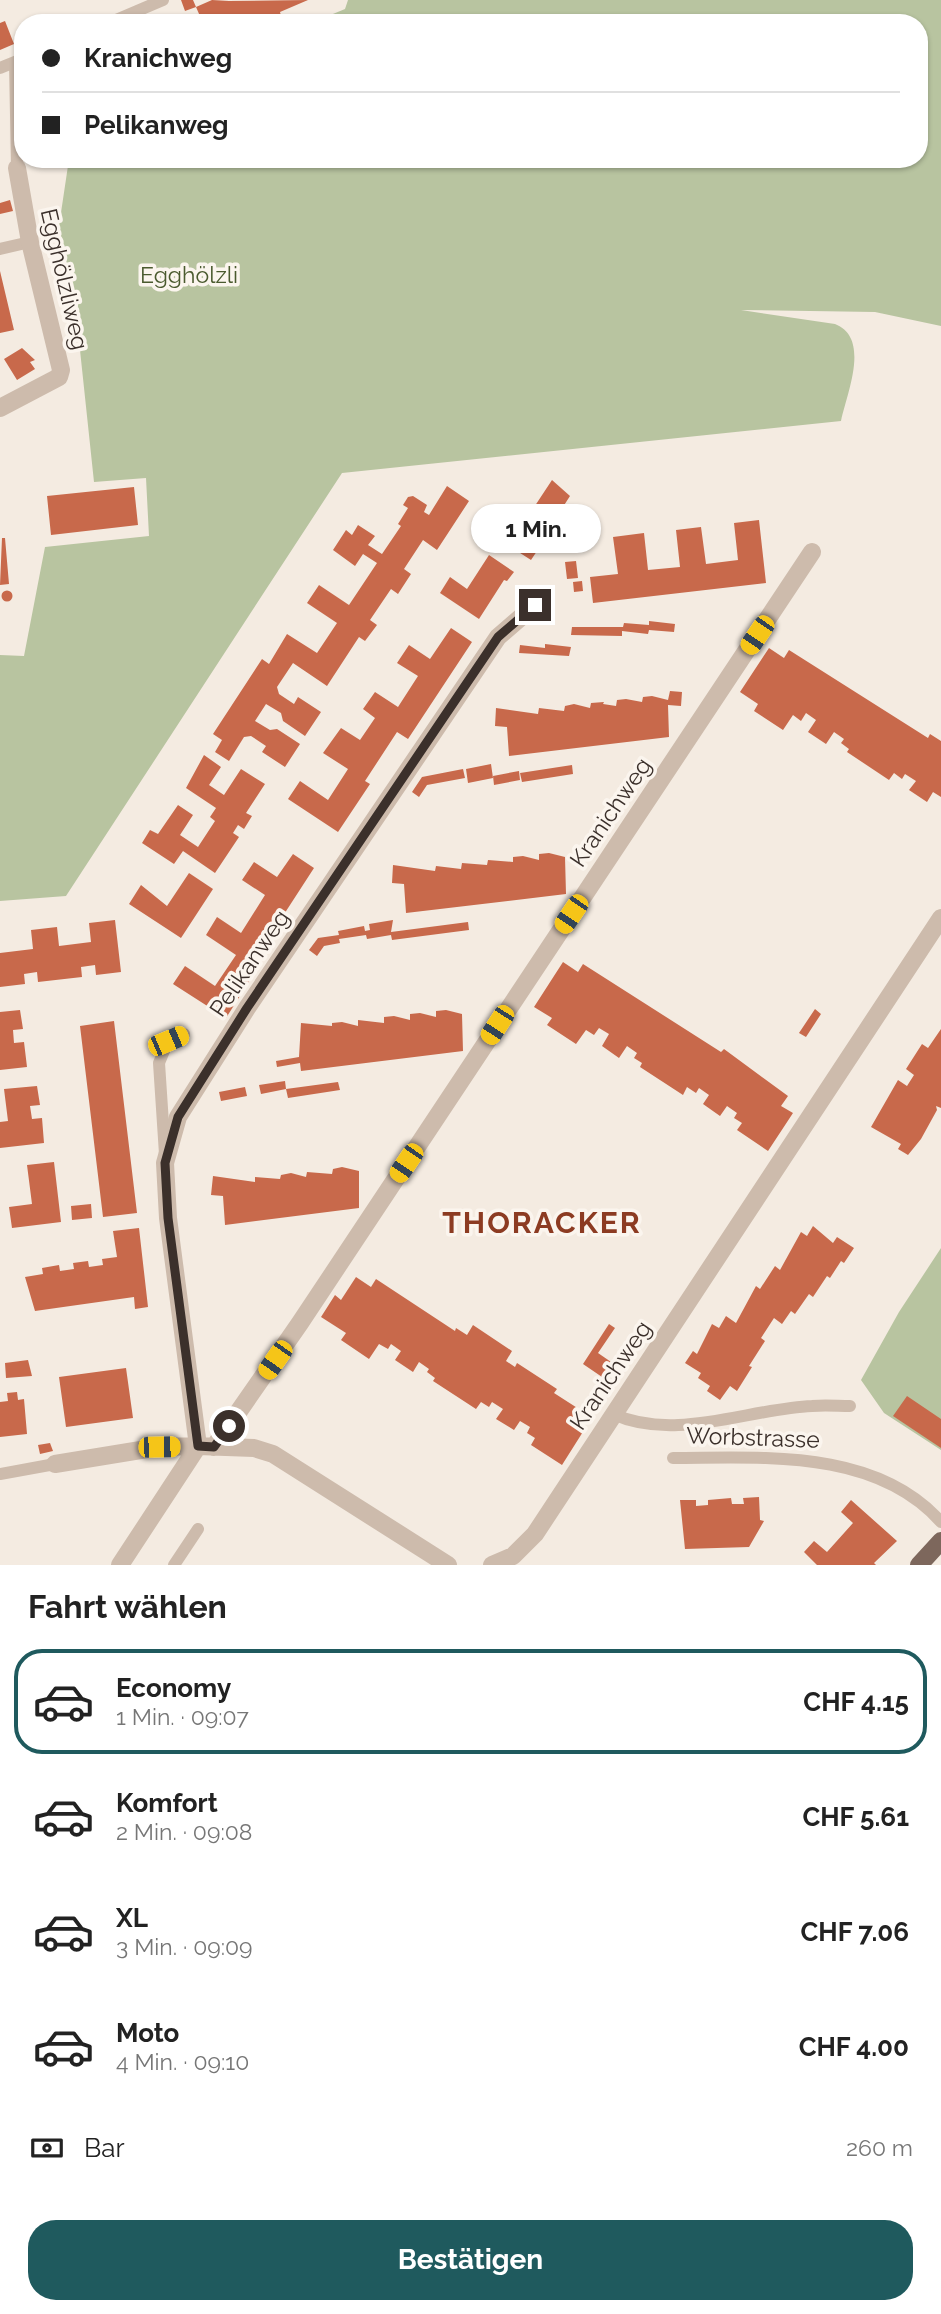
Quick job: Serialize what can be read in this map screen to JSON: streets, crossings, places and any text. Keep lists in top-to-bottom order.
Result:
{
  "streets": {
    "street": ["Egghölzliweg", "Kranichweg", "Pelikanweg"],
    "lane": ["Worbstrasse"]
  },
  "crossings": [
    ["Kranichweg", "Pelikanweg"]
  ],
  "districts": ["THORACKER"],
  "parks": ["Egghölzli"],
  "page": {
    "banner": ["Kranichweg", "Pelikanweg"],
    "bubble": "1 Min.",
    "heading": "Fahrt wählen",
    "list": [
      {
        "name": "Economy",
        "note": "1 Min. · 09:07",
        "value": "CHF 4.15"
      },
      {
        "name": "Komfort",
        "note": "2 Min. · 09:08",
        "value": "CHF 5.61"
      },
      {
        "name": "XL",
        "note": "3 Min. · 09:09",
        "value": "CHF 7.06"
      },
      {
        "name": "Moto",
        "note": "4 Min. · 09:10",
        "value": "CHF 4.00"
      }
    ],
    "pay": ["Bar", "260 m"],
    "buttons": "Bestätigen"
  }
}
